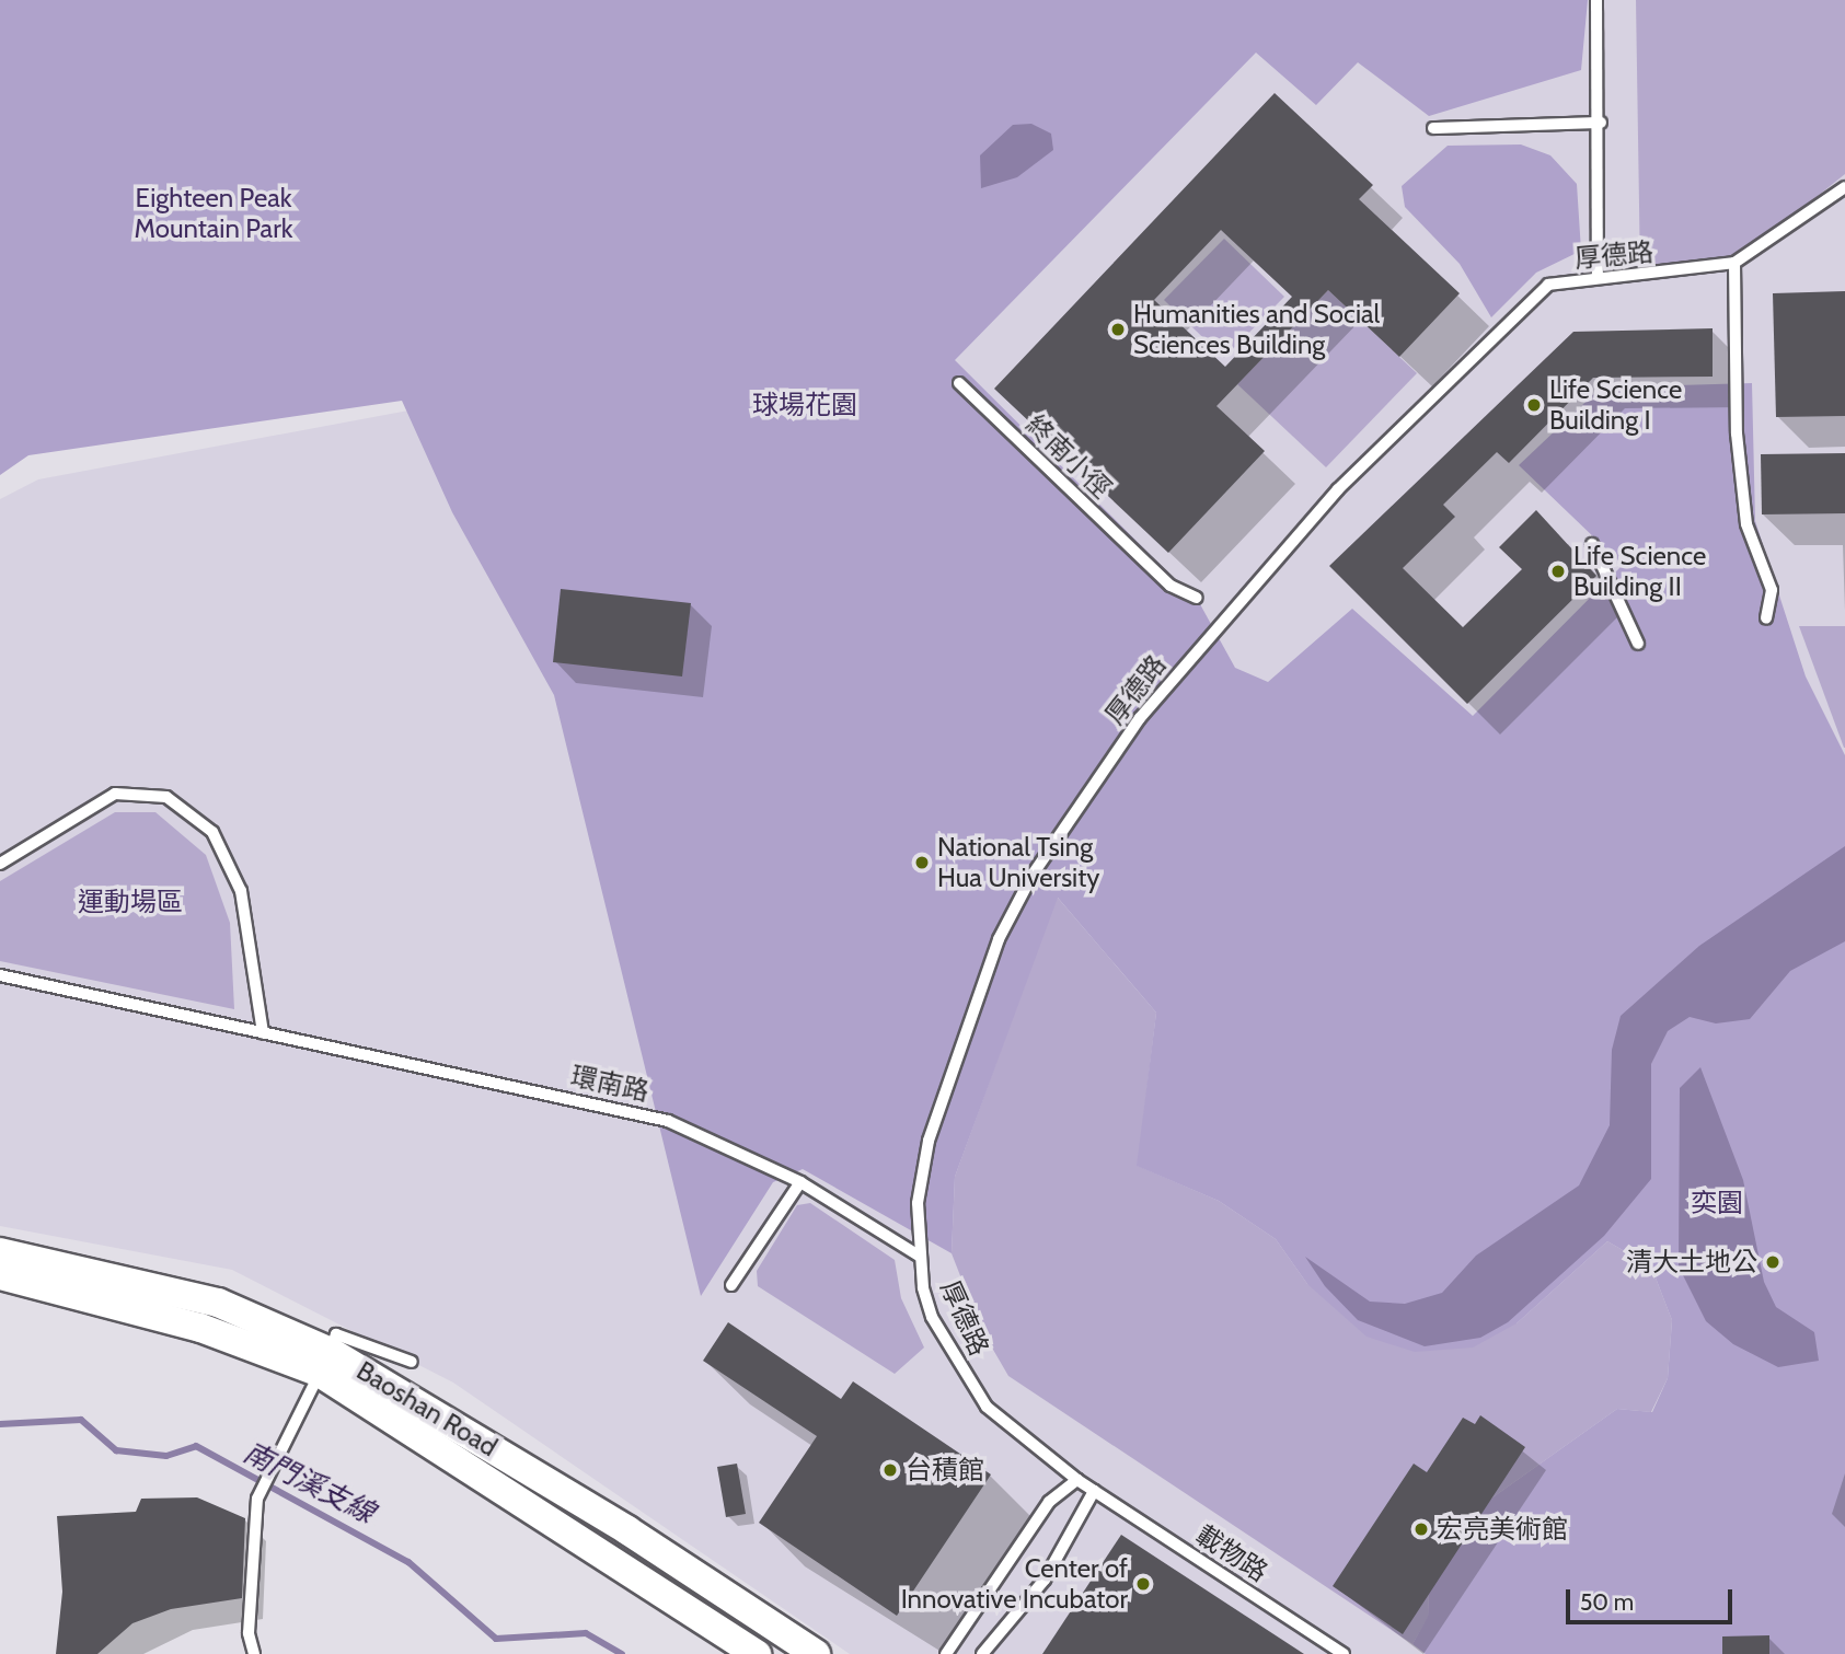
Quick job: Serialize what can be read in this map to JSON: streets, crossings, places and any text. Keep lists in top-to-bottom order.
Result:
{
  "streets": {
    "street": ["Baoshan Road"],
    "lane": [
      "厚德路",
      "終南小徑",
      "環南路",
      "載物路"
    ]
  },
  "crossings": [
    ["厚德路", "環南路"],
    ["厚德路", "載物路"]
  ],
  "water": ["南門溪支線"],
  "parks": [
    "Eighteen Peak Mountain Park",
    "球場花園",
    "運動場區",
    "奕園"
  ],
  "places": [
    "Humanities and Social Sciences Building",
    "Life Science Building I",
    "Life Science Building II",
    "National Tsing Hua University",
    "清大土地公",
    "台積館",
    "宏亮美術館",
    "Center of Innovative Incubator"
  ],
  "scale_bar": "50 m"
}
